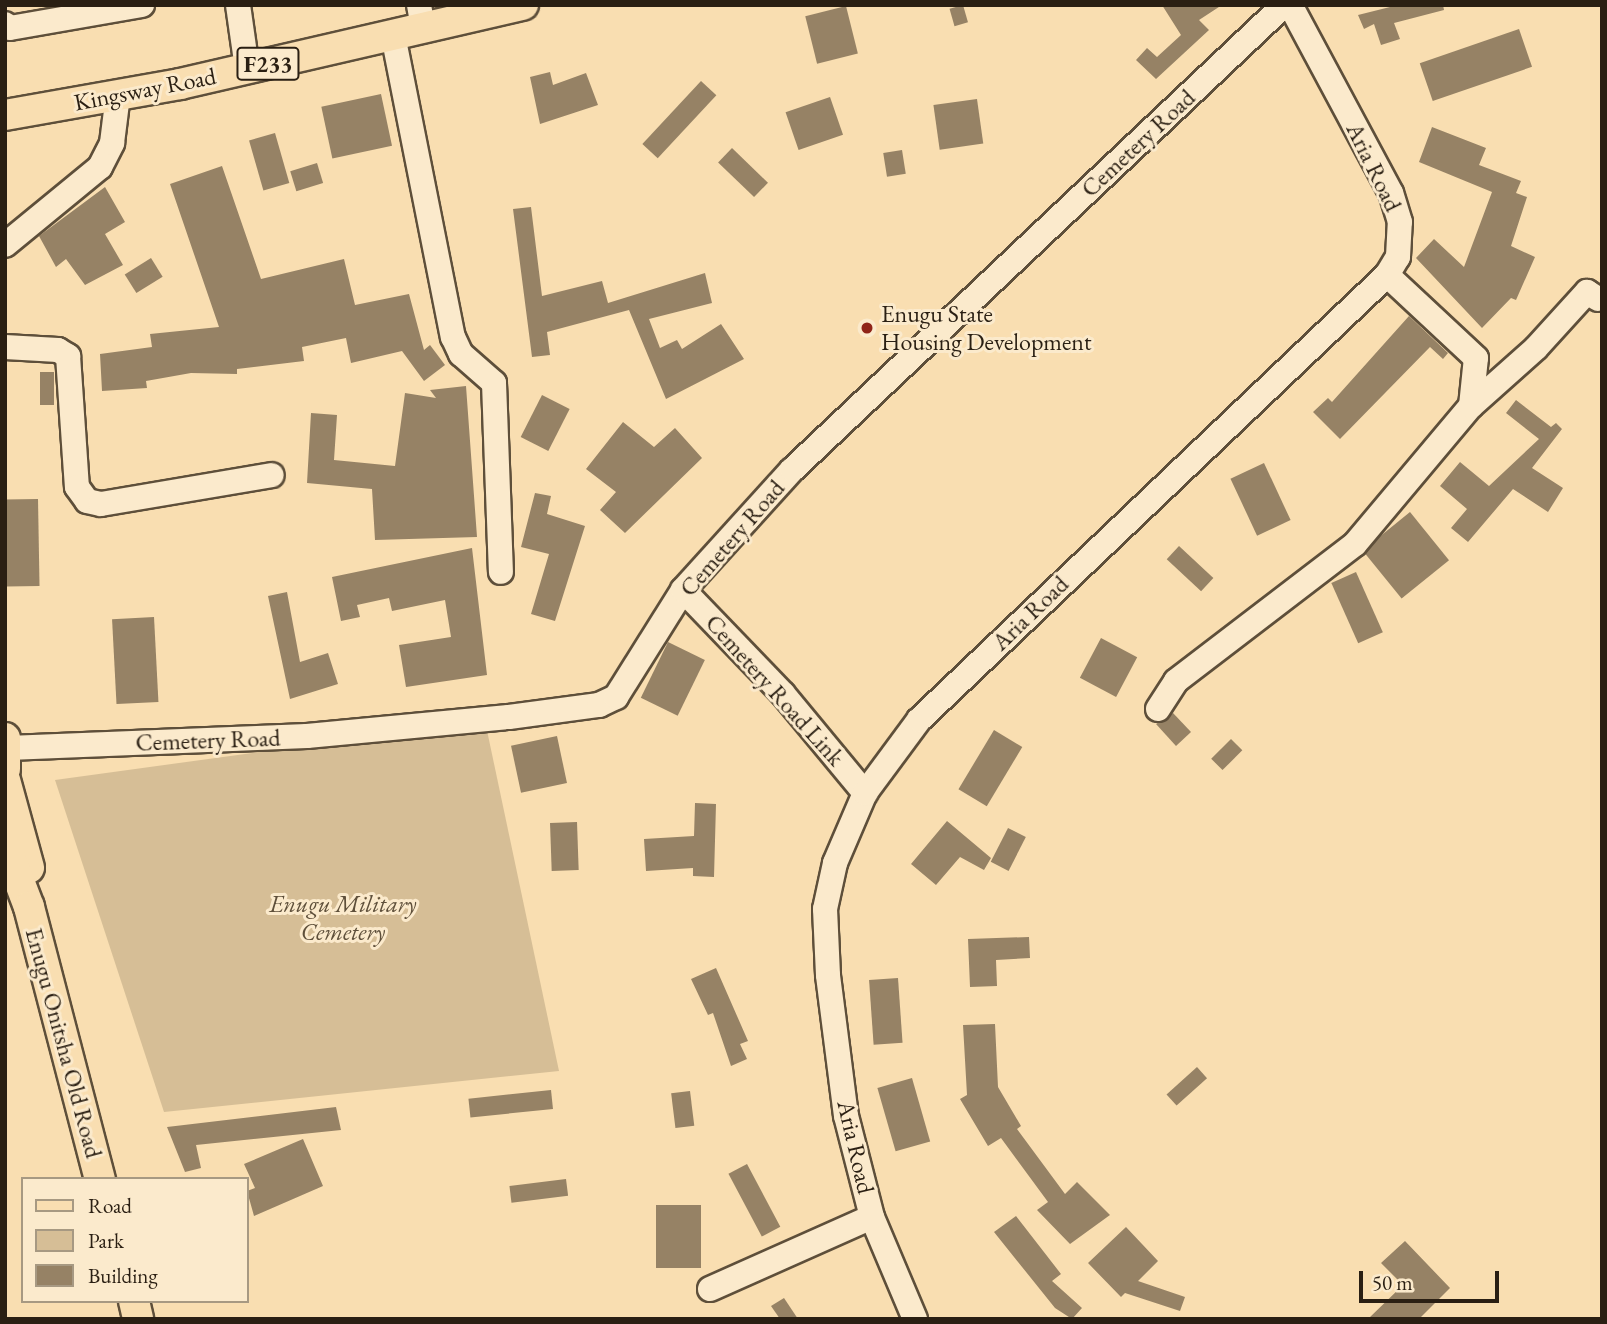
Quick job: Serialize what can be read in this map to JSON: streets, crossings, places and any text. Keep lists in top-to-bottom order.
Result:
{
  "streets": {
    "main road": ["F233", "Kingsway Road", "Enugu Onitsha Old Road"],
    "street": ["Cemetery Road", "Aria Road", "Cemetery Road Link"]
  },
  "crossings": [
    ["Cemetery Road", "Cemetery Road Link"],
    ["Aria Road", "Cemetery Road Link"]
  ],
  "parks": ["Enugu Military Cemetery"],
  "places": ["Enugu State Housing Development"],
  "legend": ["Road", "Park", "Building"],
  "scale_bar": "50 m"
}
